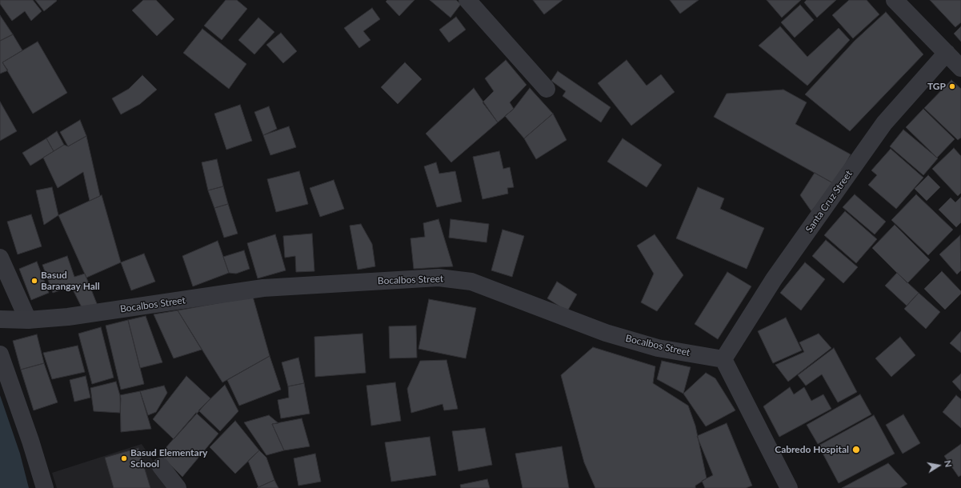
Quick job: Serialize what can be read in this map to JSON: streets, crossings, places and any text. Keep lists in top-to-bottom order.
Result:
{
  "streets": {
    "street": ["Santa Cruz Street", "Bocalbos Street"]
  },
  "crossings": [
    ["Santa Cruz Street", "Bocalbos Street"]
  ],
  "places": [
    "TGP",
    "Basud Barangay Hall",
    "Cabredo Hospital",
    "Basud Elementary School"
  ],
  "north": "right"
}
